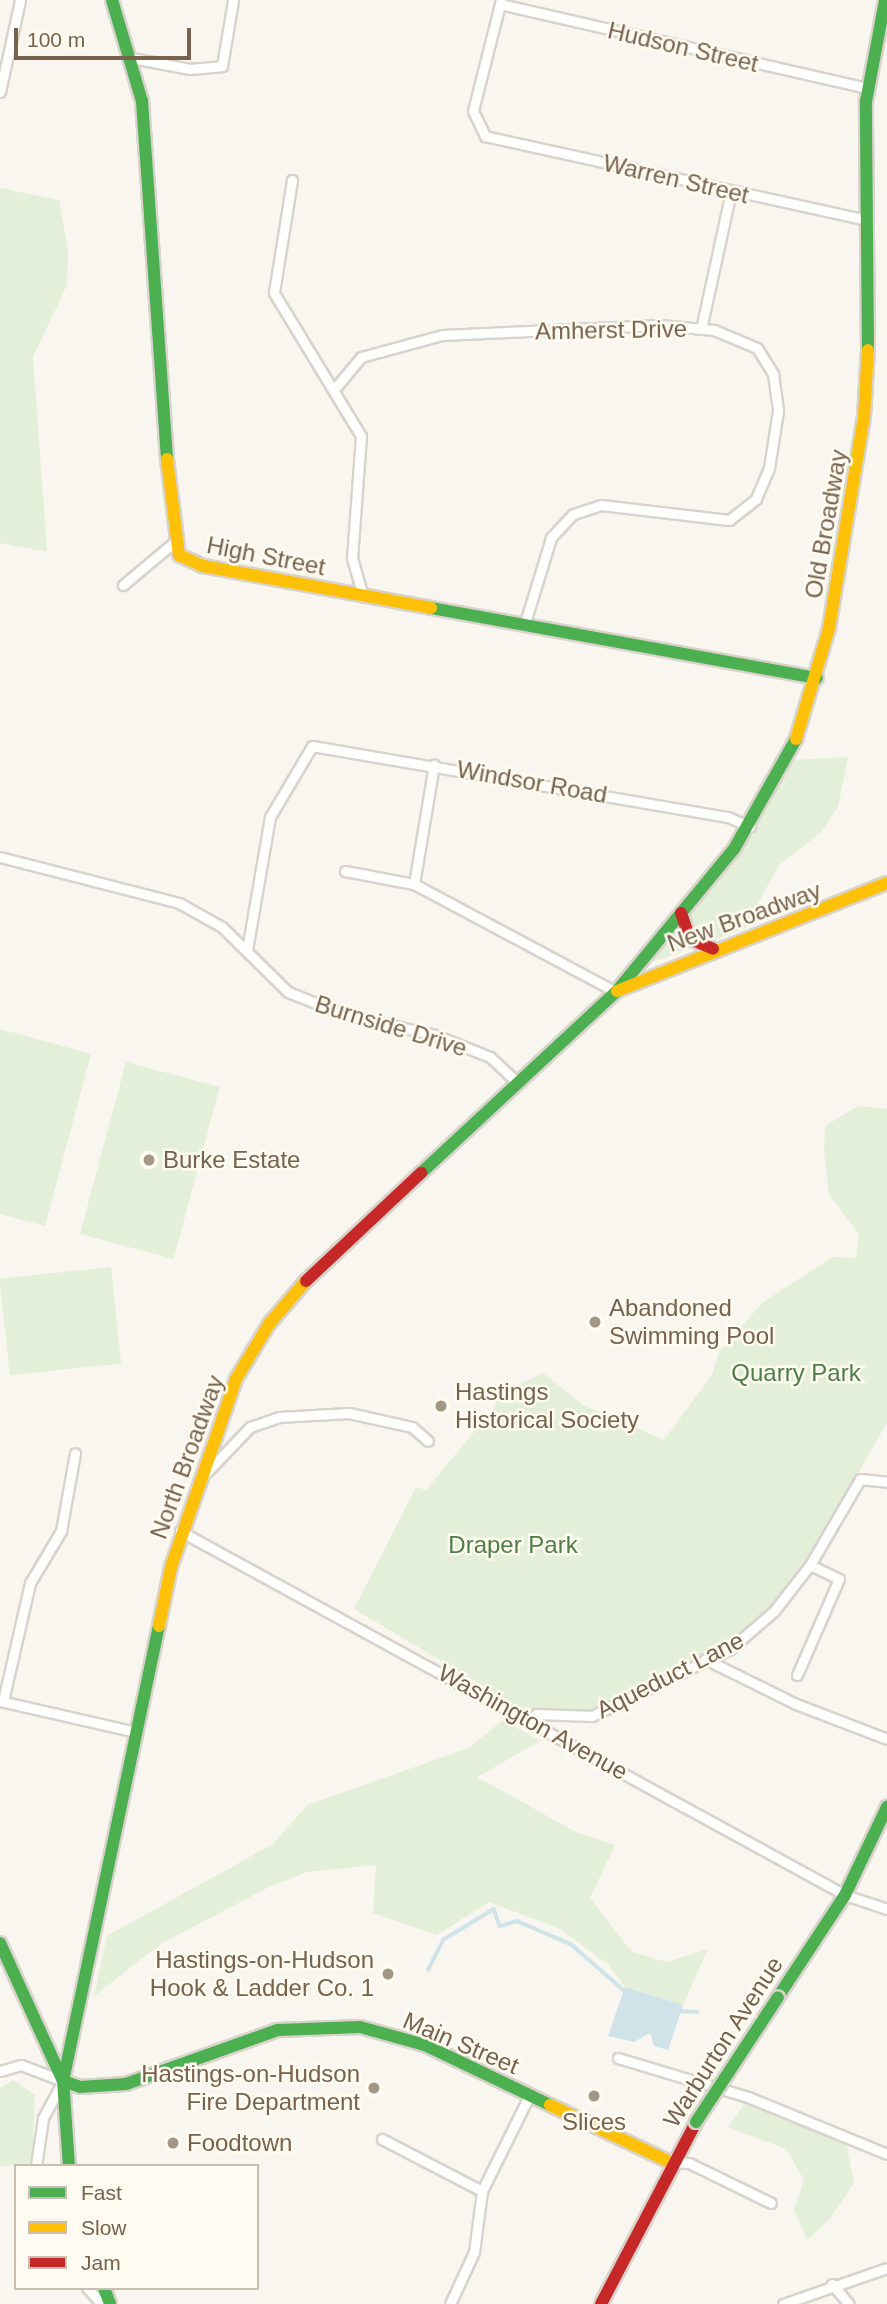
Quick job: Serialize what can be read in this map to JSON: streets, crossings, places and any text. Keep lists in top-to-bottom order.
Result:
{
  "streets": {
    "main road": [
      "Old Broadway",
      "High Street",
      "New Broadway",
      "North Broadway",
      "Warburton Avenue",
      "Main Street"
    ],
    "street": [
      "Hudson Street",
      "Warren Street",
      "Amherst Drive",
      "Windsor Road",
      "Burnside Drive",
      "Aqueduct Lane",
      "Washington Avenue"
    ]
  },
  "crossings": [
    ["Hudson Street", "Warren Street"],
    ["Hudson Street", "Old Broadway"],
    ["Warren Street", "Old Broadway"],
    ["Amherst Drive", "High Street"],
    ["Old Broadway", "High Street"],
    ["Old Broadway", "Windsor Road"],
    ["Old Broadway", "New Broadway"],
    ["Old Broadway", "North Broadway"],
    ["Windsor Road", "Burnside Drive"],
    ["New Broadway", "North Broadway"],
    ["Burnside Drive", "North Broadway"],
    ["North Broadway", "Washington Avenue"],
    ["North Broadway", "Main Street"],
    ["Aqueduct Lane", "Washington Avenue"],
    ["Washington Avenue", "Warburton Avenue"],
    ["Warburton Avenue", "Main Street"]
  ],
  "parks": ["Quarry Park", "Draper Park"],
  "places": [
    "Burke Estate",
    "Abandoned Swimming Pool",
    "Hastings Historical Society",
    "Hastings-on-Hudson Hook & Ladder Co. 1",
    "Hastings-on-Hudson Fire Department",
    "Slices",
    "Foodtown"
  ],
  "legend": ["Fast", "Slow", "Jam"],
  "scale_bar": "100 m"
}
